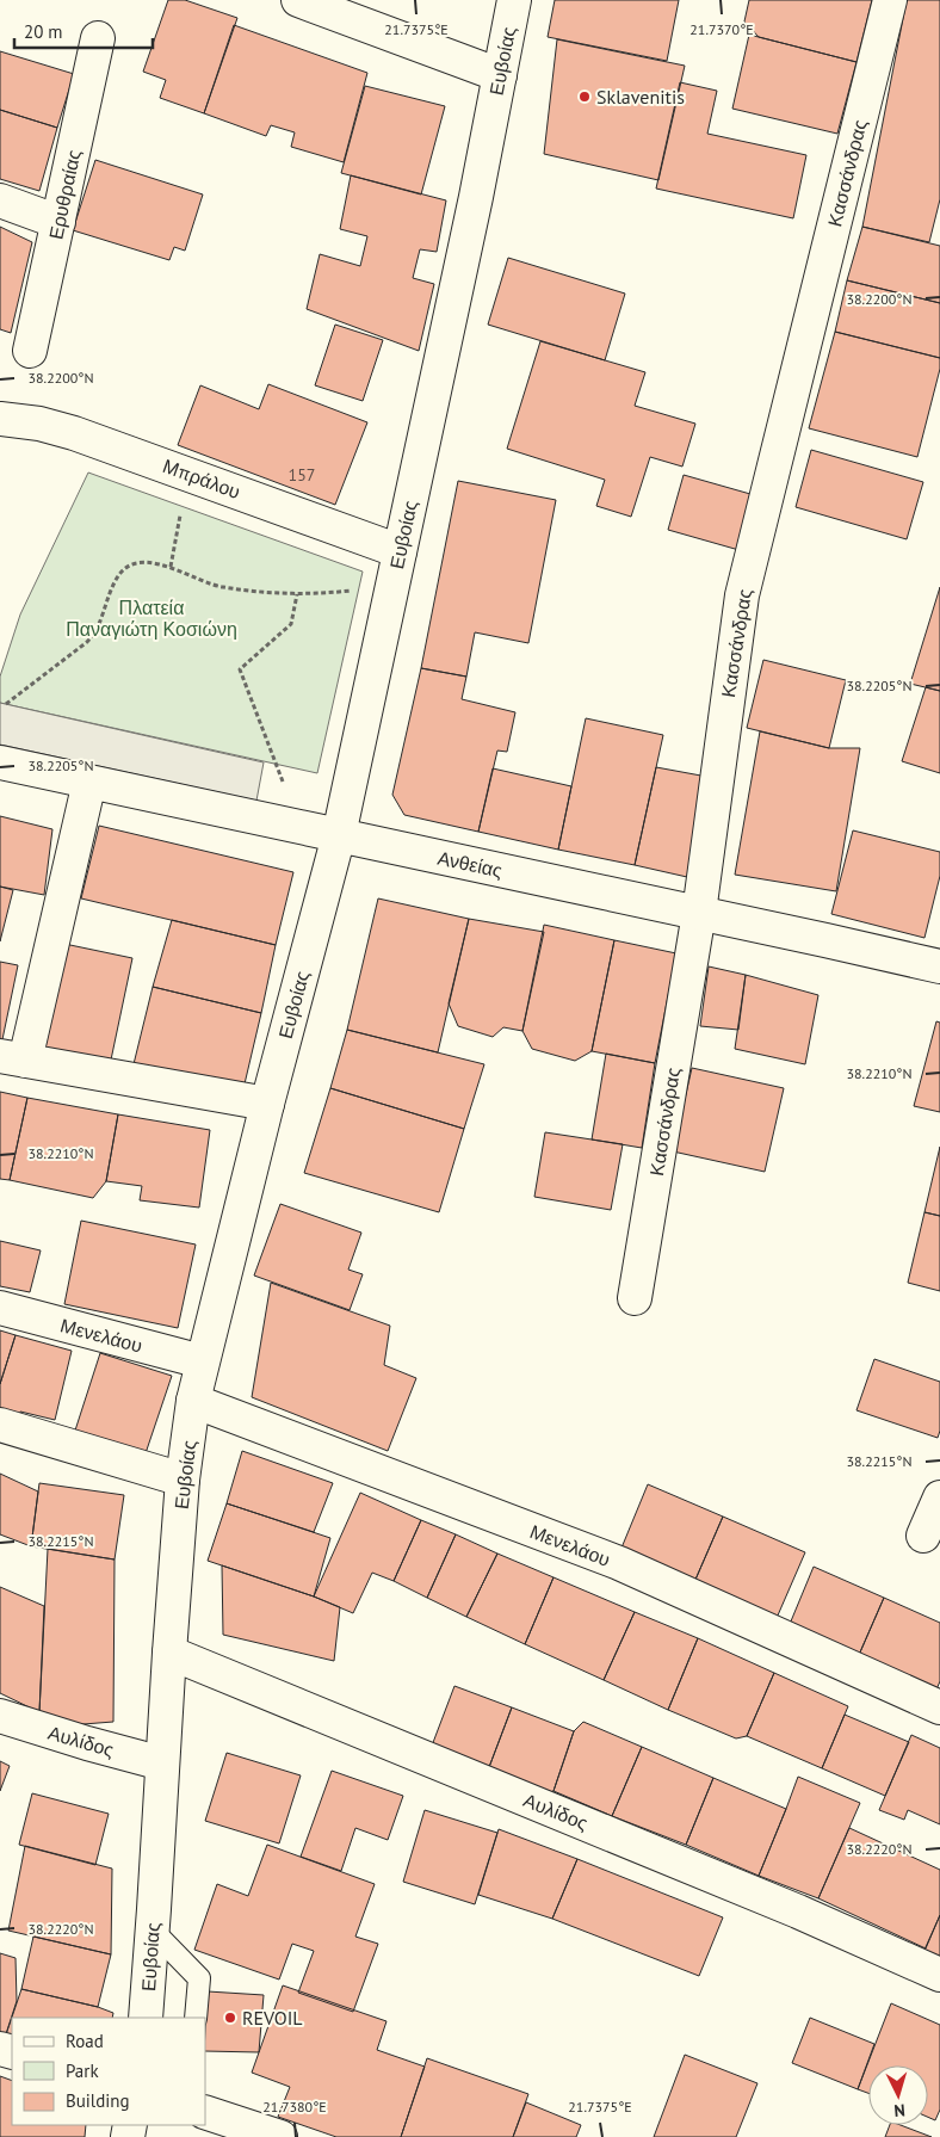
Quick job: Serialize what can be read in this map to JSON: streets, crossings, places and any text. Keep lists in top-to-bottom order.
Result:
{
  "streets": {
    "street": [
      "Ευβοίας",
      "Κασσάνδρας",
      "Ερυθραίας",
      "Μπράλου",
      "Ανθείας",
      "Μενελάου",
      "Αυλίδος"
    ]
  },
  "crossings": [
    ["Ευβοίας", "Μπράλου"],
    ["Ευβοίας", "Ανθείας"],
    ["Ευβοίας", "Μενελάου"],
    ["Ευβοίας", "Αυλίδος"],
    ["Κασσάνδρας", "Ανθείας"]
  ],
  "parks": ["Πλατεία Παναγιώτη Κοσιώνη"],
  "places": ["Sklavenitis", "REVOIL"],
  "house_numbers": ["157"],
  "legend": ["Road", "Park", "Building"],
  "scale_bar": "20 m",
  "north": "bottom",
  "coordinates": [
    "21.7375°E",
    "21.7370°E",
    "38.2200°N",
    "38.2205°N",
    "38.2210°N",
    "38.2215°N",
    "38.2220°N",
    "21.7380°E"
  ]
}
